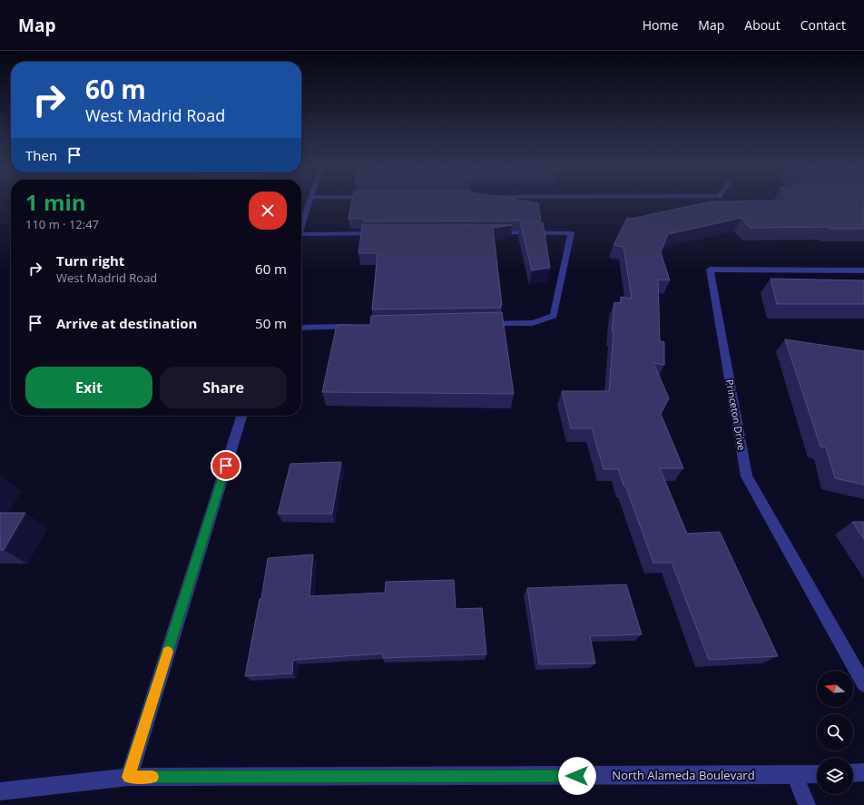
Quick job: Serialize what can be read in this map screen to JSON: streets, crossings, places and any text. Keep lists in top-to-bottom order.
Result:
{
  "streets": {
    "street": ["Princeton Drive", "North Alameda Boulevard"]
  },
  "north": "left",
  "page": {
    "header": "Map",
    "nav": [
      "Home",
      "Map",
      "About",
      "Contact"
    ],
    "turn": ["60 m", "West Madrid Road"],
    "then": "Then",
    "heading": ["1 min", "110 m · 12:47"],
    "list": [
      {
        "name": "Turn right",
        "note": "West Madrid Road",
        "value": "60 m"
      },
      {
        "name": "Arrive at destination",
        "value": "50 m"
      }
    ],
    "buttons": ["Exit", "Share"]
  }
}
